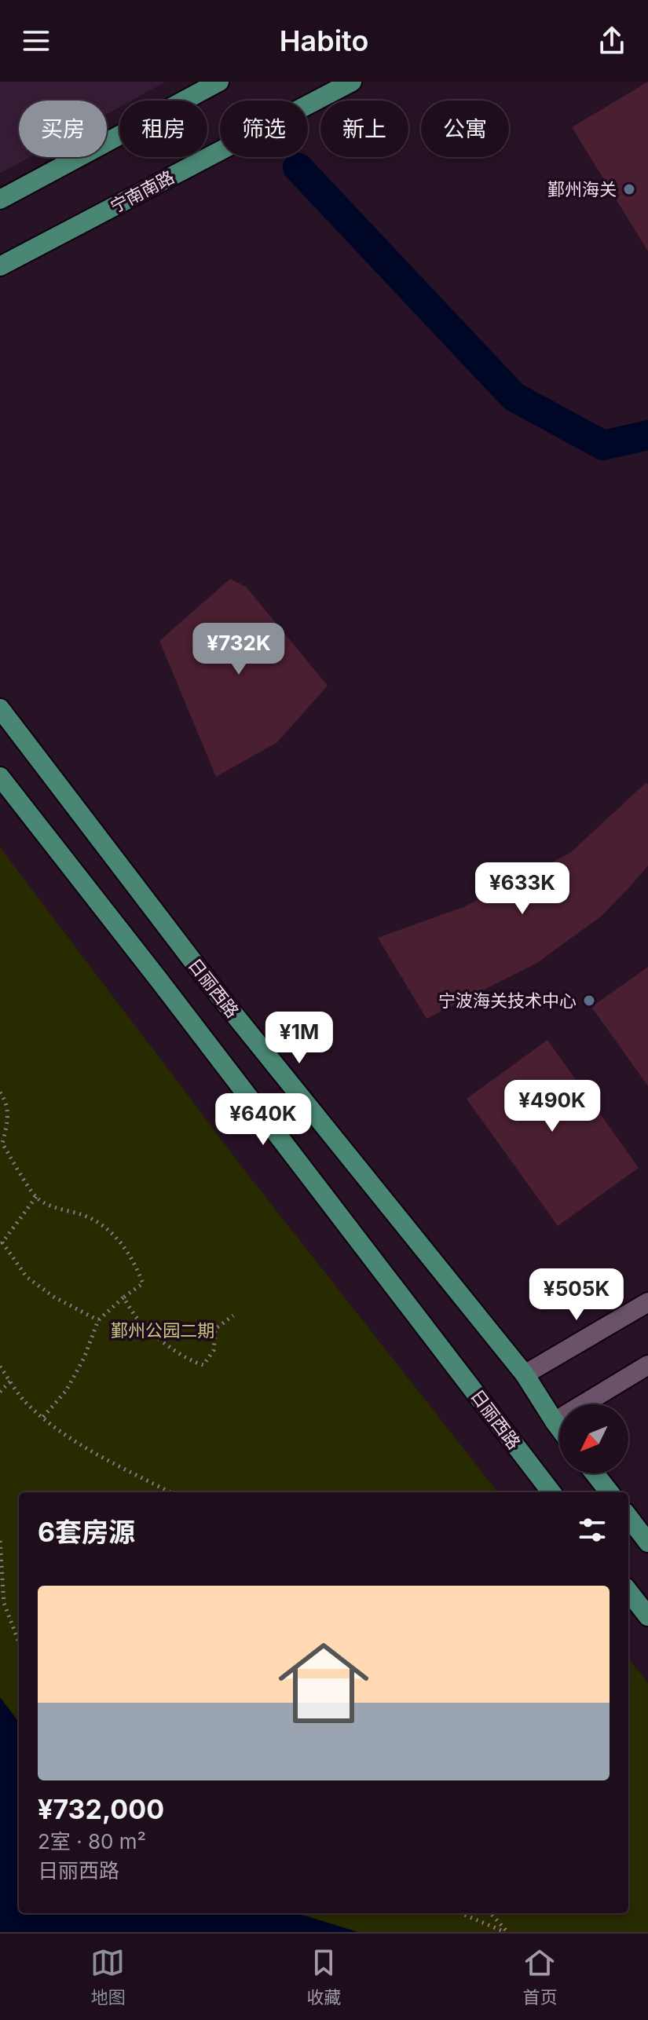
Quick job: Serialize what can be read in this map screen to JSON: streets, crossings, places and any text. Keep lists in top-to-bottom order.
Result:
{
  "streets": {
    "main road": ["宁南南路", "日丽西路"]
  },
  "parks": ["鄞州公园二期"],
  "places": ["鄞州海关", "宁波海关技术中心"],
  "north": "bottom left",
  "page": {
    "header": "Habito",
    "chip": [
      "买房",
      "租房",
      "筛选",
      "新上",
      "公寓"
    ],
    "price": [
      "¥732K",
      "¥633K",
      "¥1M",
      "¥490K",
      "¥640K",
      "¥505K"
    ],
    "heading": "6套房源",
    "list": [
      {
        "name": "¥732,000",
        "note": "2室 · 80 m² · 日丽西路"
      }
    ],
    "tabs": ["地图", "收藏", "首页"]
  }
}
